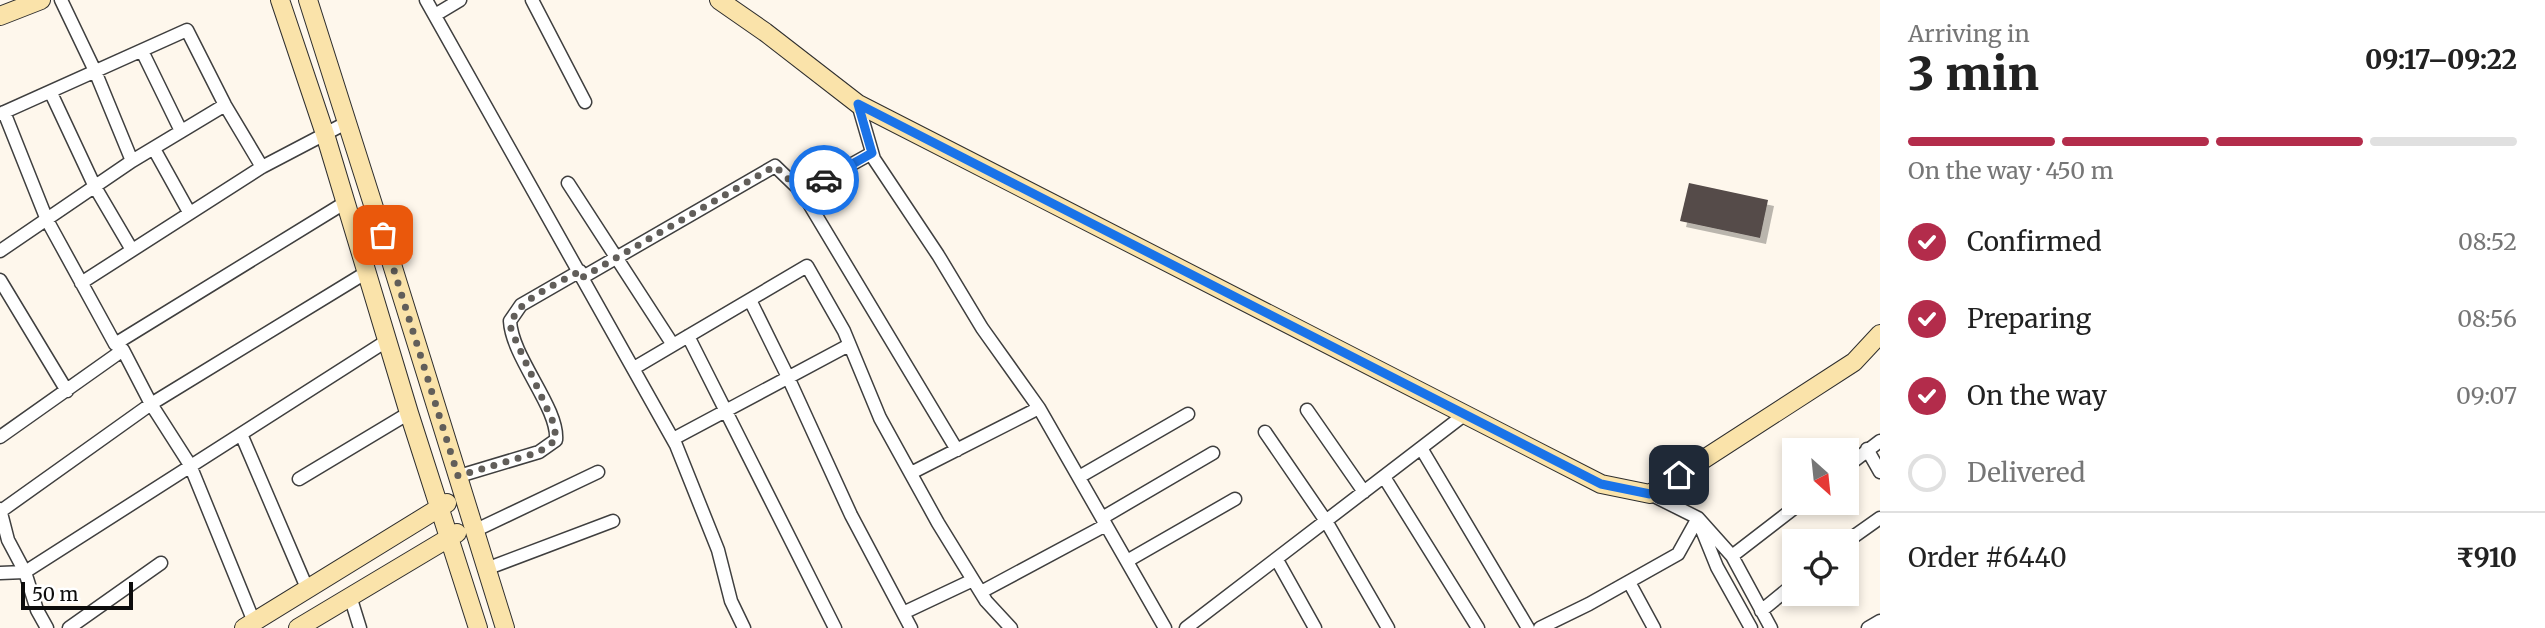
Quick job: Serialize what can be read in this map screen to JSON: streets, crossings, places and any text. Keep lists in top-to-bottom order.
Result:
{
  "scale_bar": "50 m",
  "north": "bottom right",
  "page": {
    "heading": ["3 min", "Arriving in", "09:17–09:22"],
    "panel": ["Order #6440", "₹910"],
    "bar": "On the way · 450 m",
    "list": [
      ["Confirmed", "08:52"],
      ["Preparing", "08:56"],
      ["On the way", "09:07"],
      "Delivered"
    ],
    "scale": "50 m"
  }
}
